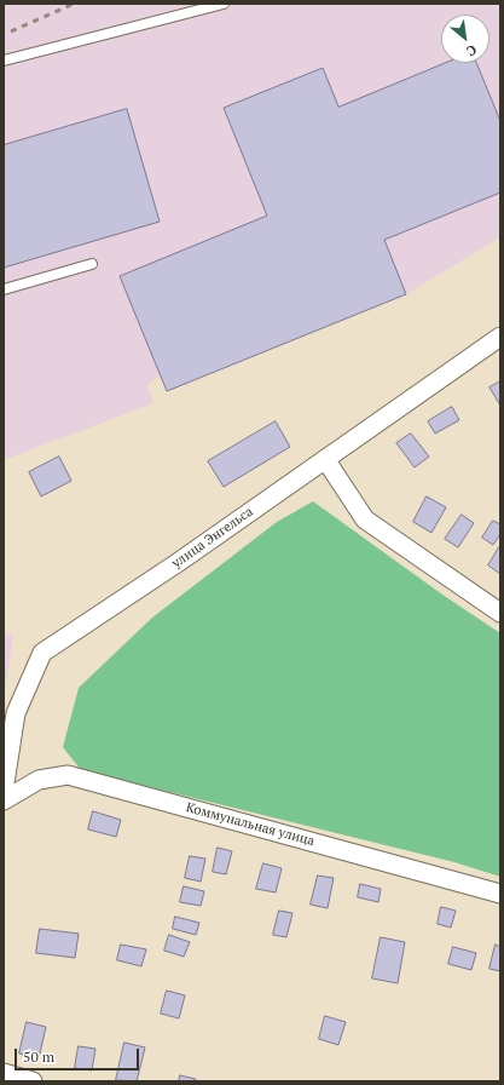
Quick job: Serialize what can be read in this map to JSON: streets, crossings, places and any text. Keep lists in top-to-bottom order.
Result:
{
  "streets": {
    "street": ["улица Энгельса", "Коммунальная улица"]
  },
  "scale_bar": "50 m",
  "north": "bottom right"
}
